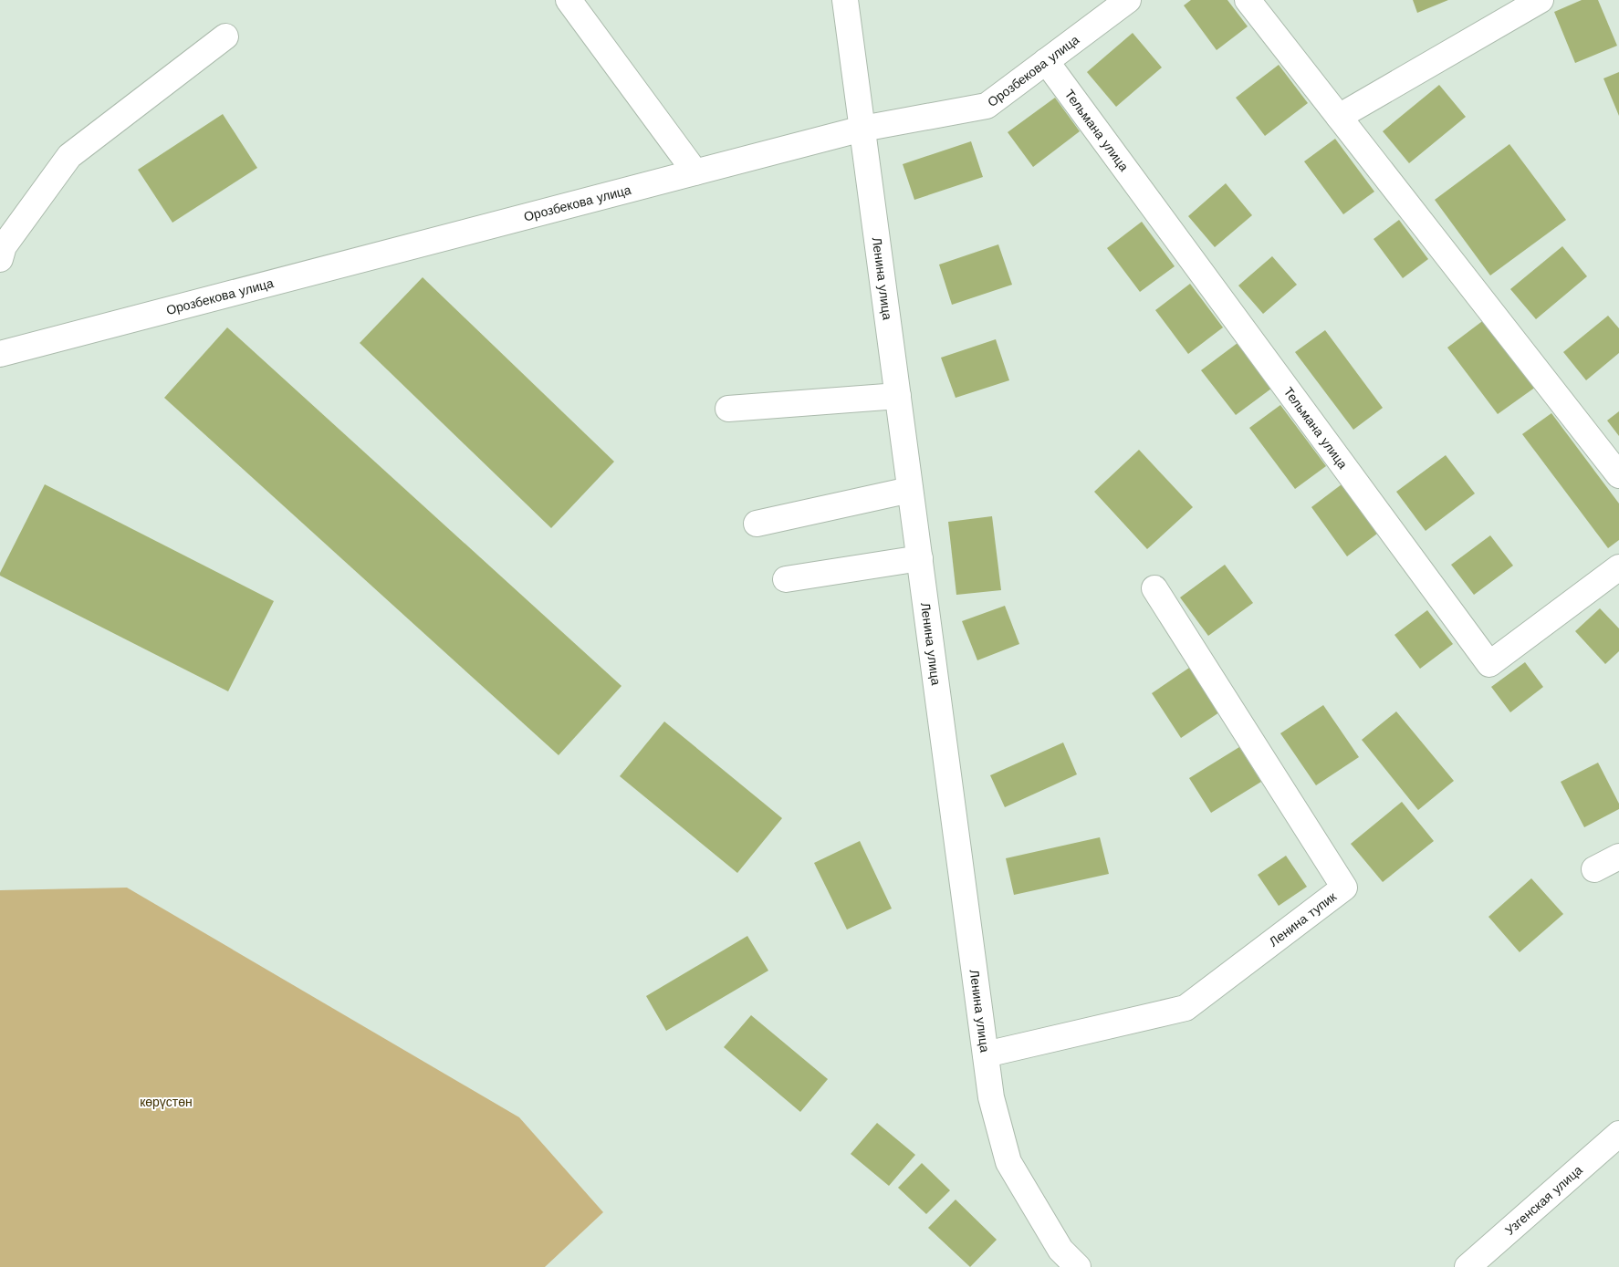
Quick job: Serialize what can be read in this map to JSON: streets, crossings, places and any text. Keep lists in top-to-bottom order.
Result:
{
  "streets": {
    "street": [
      "Орозбекова улица",
      "Тельмана улица",
      "Ленина улица",
      "Ленина тупик",
      "Узгенская улица"
    ]
  },
  "crossings": [
    ["Орозбекова улица", "Тельмана улица"],
    ["Орозбекова улица", "Ленина улица"],
    ["Ленина улица", "Ленина тупик"]
  ],
  "parks": ["көрүстөн"]
}
